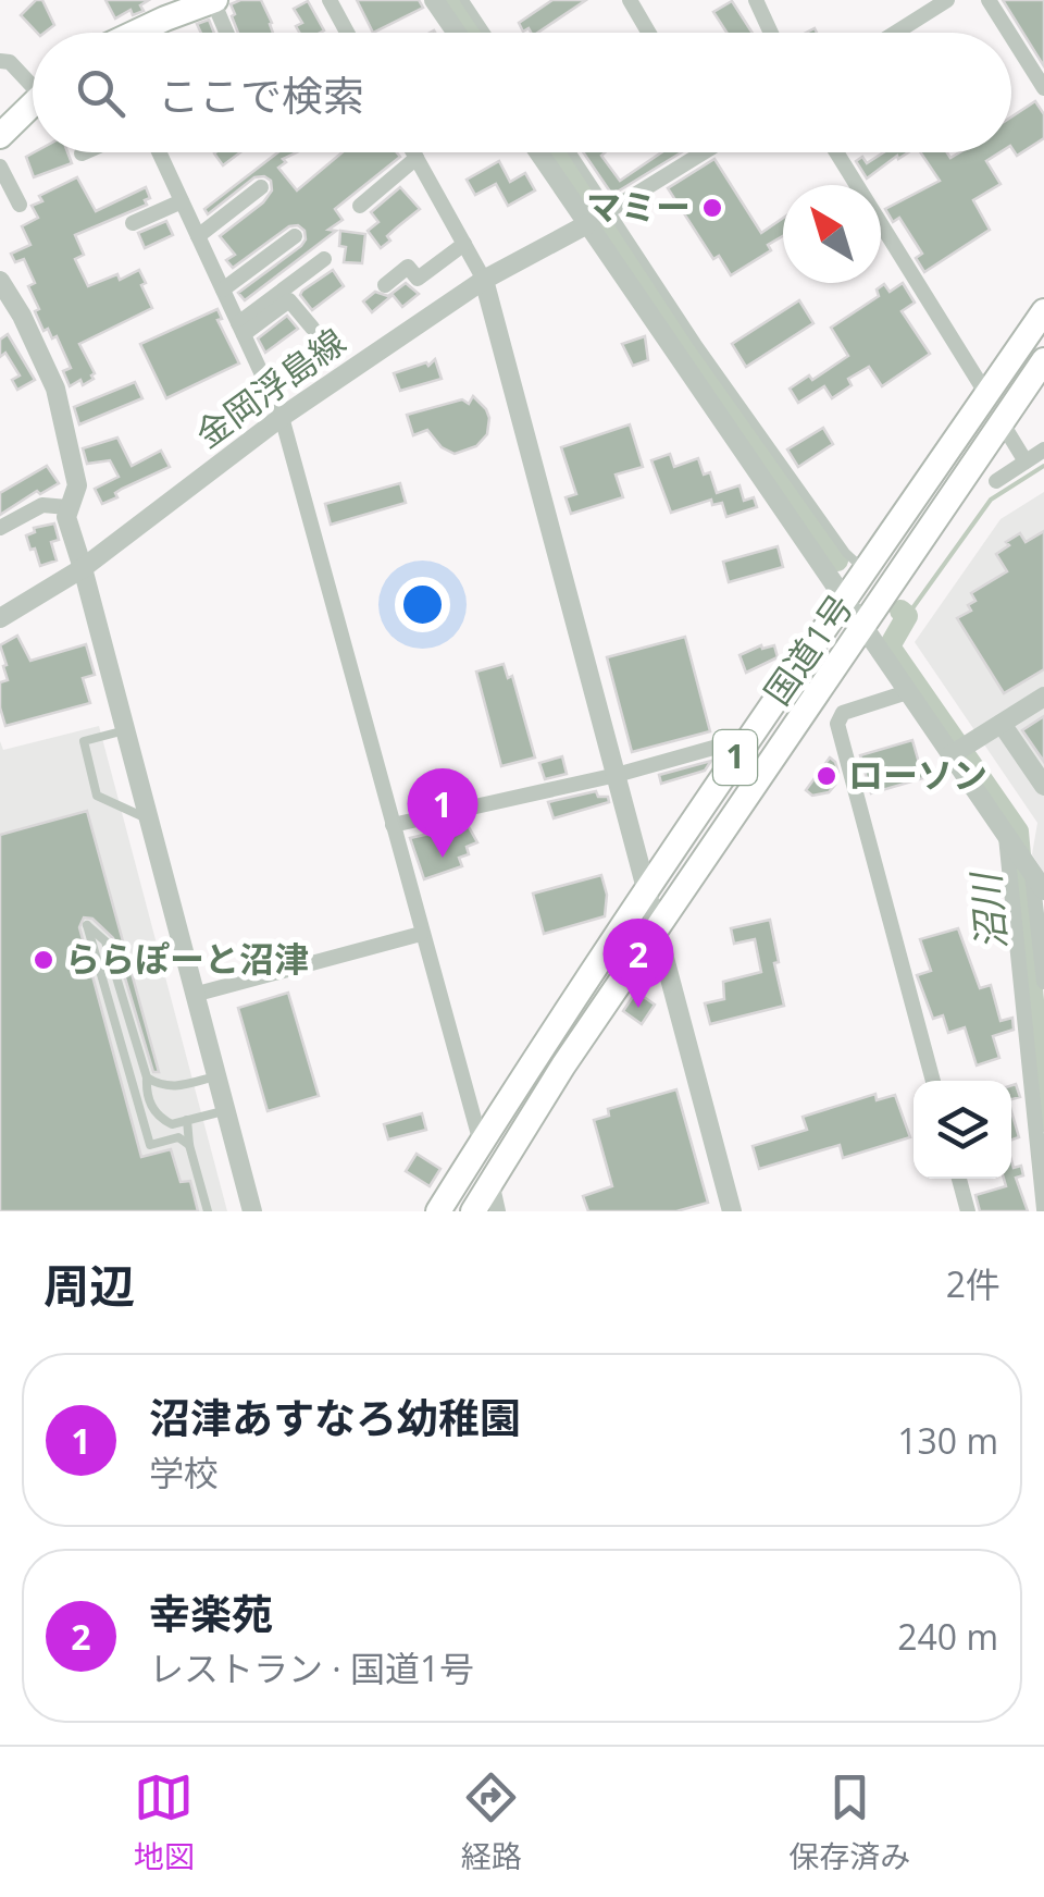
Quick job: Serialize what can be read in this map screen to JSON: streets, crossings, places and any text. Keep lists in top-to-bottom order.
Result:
{
  "streets": {
    "main road": ["国道1号", "1"],
    "street": ["金岡浮島線"]
  },
  "water": ["沼川"],
  "places": ["マミー", "ローソン", "ららぽーと沼津"],
  "north": "top left",
  "page": {
    "search": "ここで検索",
    "pins": ["1", "2"],
    "heading": ["周辺", "2件"],
    "list": [
      {
        "mark": "1",
        "name": "沼津あすなろ幼稚園",
        "note": "学校",
        "value": "130 m"
      },
      {
        "mark": "2",
        "name": "幸楽苑",
        "note": "レストラン · 国道1号",
        "value": "240 m"
      }
    ],
    "nav": ["地図", "経路", "保存済み"]
  }
}
